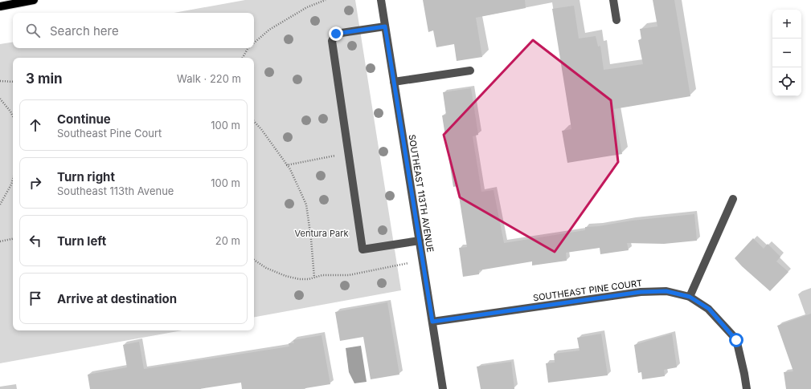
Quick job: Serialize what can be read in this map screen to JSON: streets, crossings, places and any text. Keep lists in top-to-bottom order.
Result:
{
  "streets": {
    "street": ["SOUTHEAST 113TH AVENUE", "SOUTHEAST PINE COURT"]
  },
  "crossings": [
    ["SOUTHEAST 113TH AVENUE", "SOUTHEAST PINE COURT"]
  ],
  "parks": ["Ventura Park"],
  "page": {
    "map_buttons": ["+", "−"],
    "search": "Search here",
    "heading": ["3 min", "Walk · 220 m"],
    "list": [
      ["Continue", "Southeast Pine Court", "100 m"],
      ["Turn right", "Southeast 113th Avenue", "100 m"],
      ["Turn left", "20 m"],
      "Arrive at destination"
    ]
  }
}
